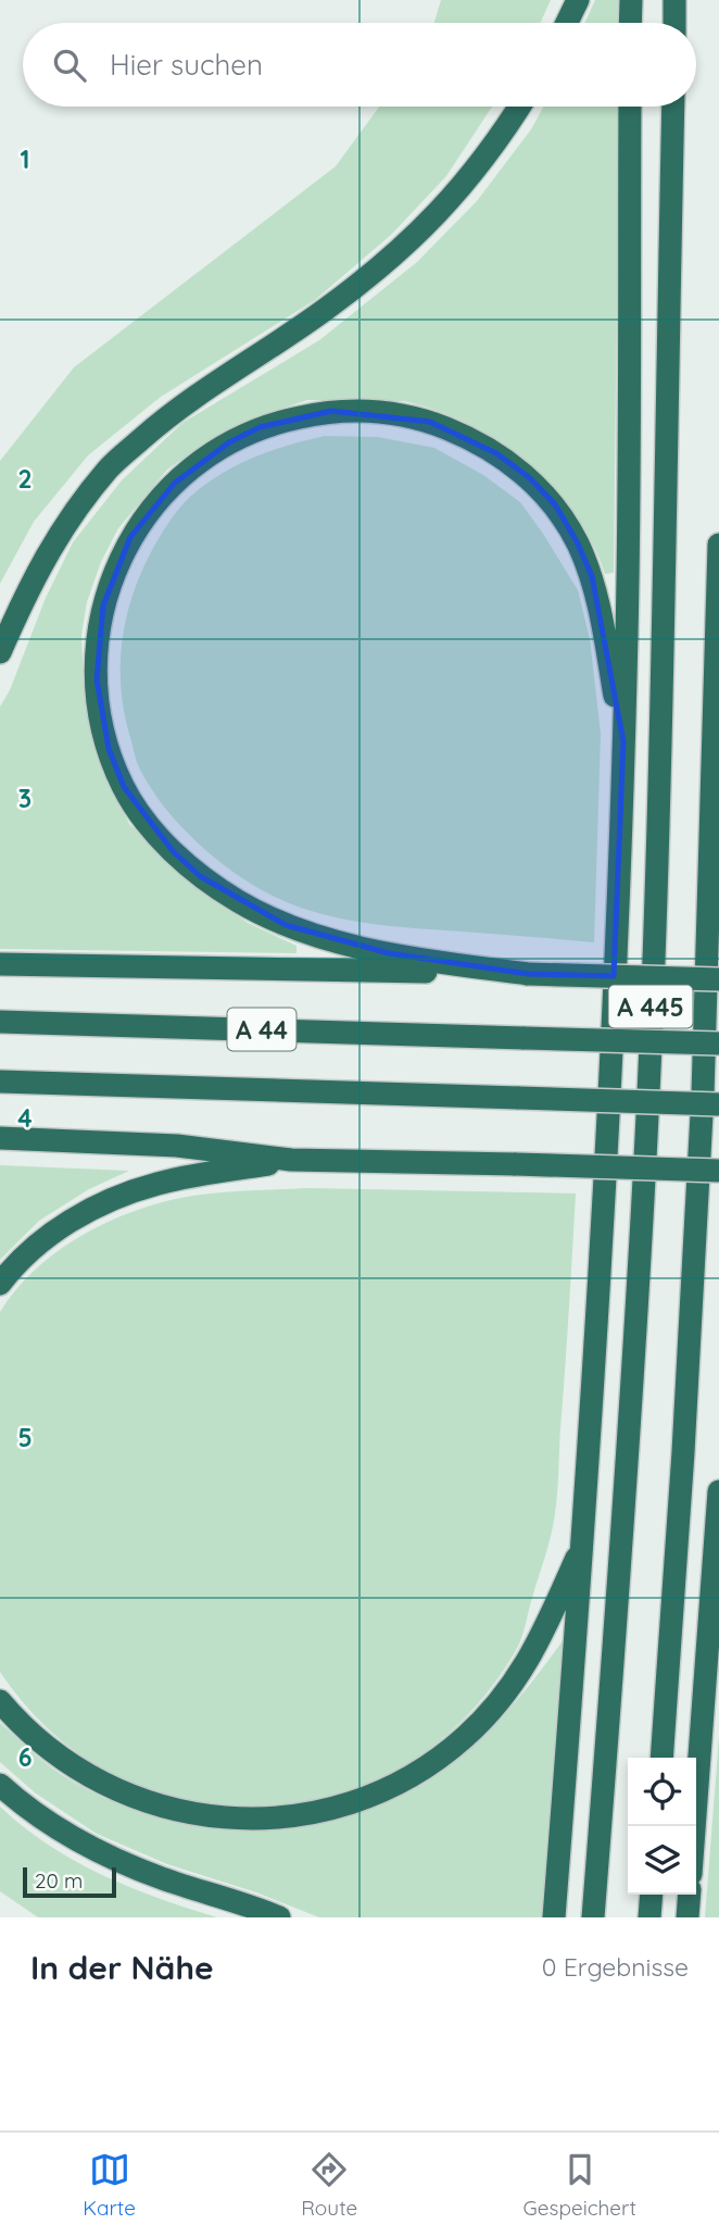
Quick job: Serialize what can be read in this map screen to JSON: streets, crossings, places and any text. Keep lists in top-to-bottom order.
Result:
{
  "streets": {
    "highway": ["A 445", "A 44"]
  },
  "scale_bar": "20 m",
  "page": {
    "search": "Hier suchen",
    "scale": "20 m",
    "heading": ["In der Nähe", "0 Ergebnisse"],
    "nav": ["Karte", "Route", "Gespeichert"]
  },
  "grid": {
    "rows": [
      "1",
      "2",
      "3",
      "4",
      "5",
      "6"
    ]
  }
}
